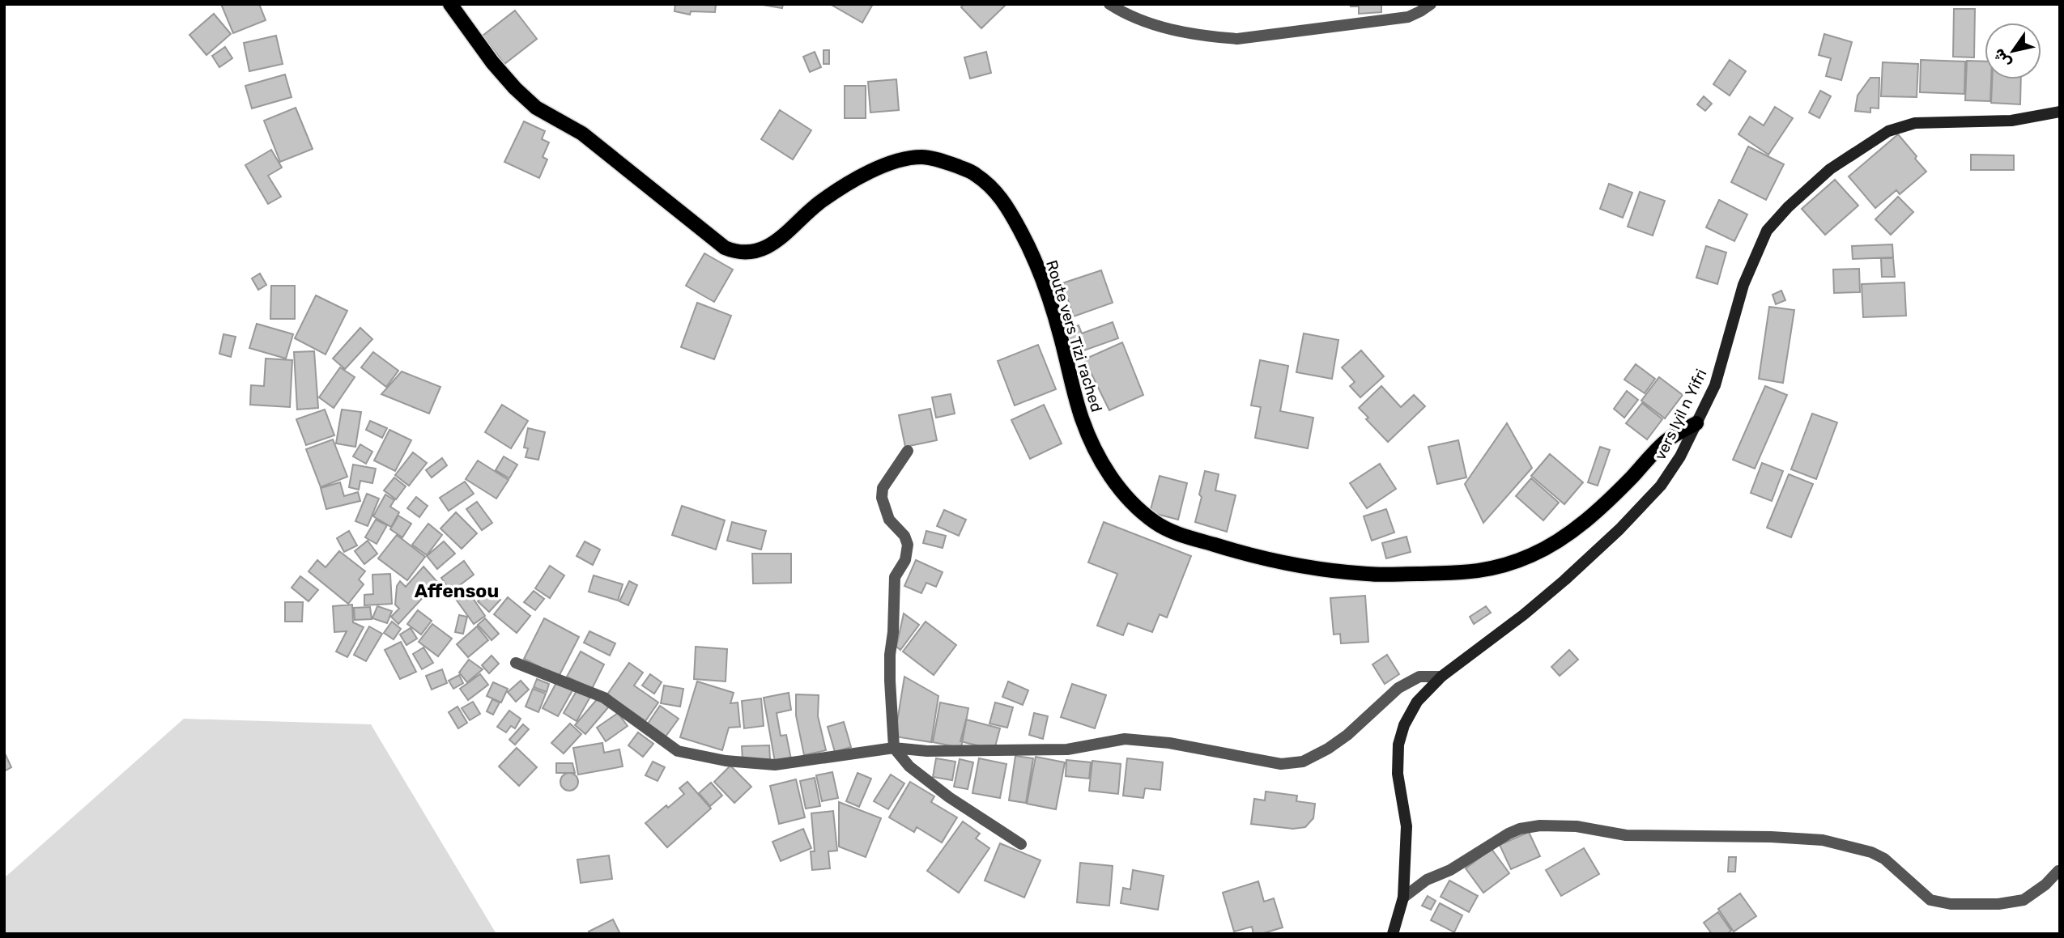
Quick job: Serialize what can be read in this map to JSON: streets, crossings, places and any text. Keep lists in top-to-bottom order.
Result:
{
  "streets": {
    "main road": ["Route vers Tizi rached", "vers Iγil n Yifri"]
  },
  "crossings": [
    ["Route vers Tizi rached", "vers Iγil n Yifri"]
  ],
  "districts": ["Affensou"],
  "north": "bottom left"
}
